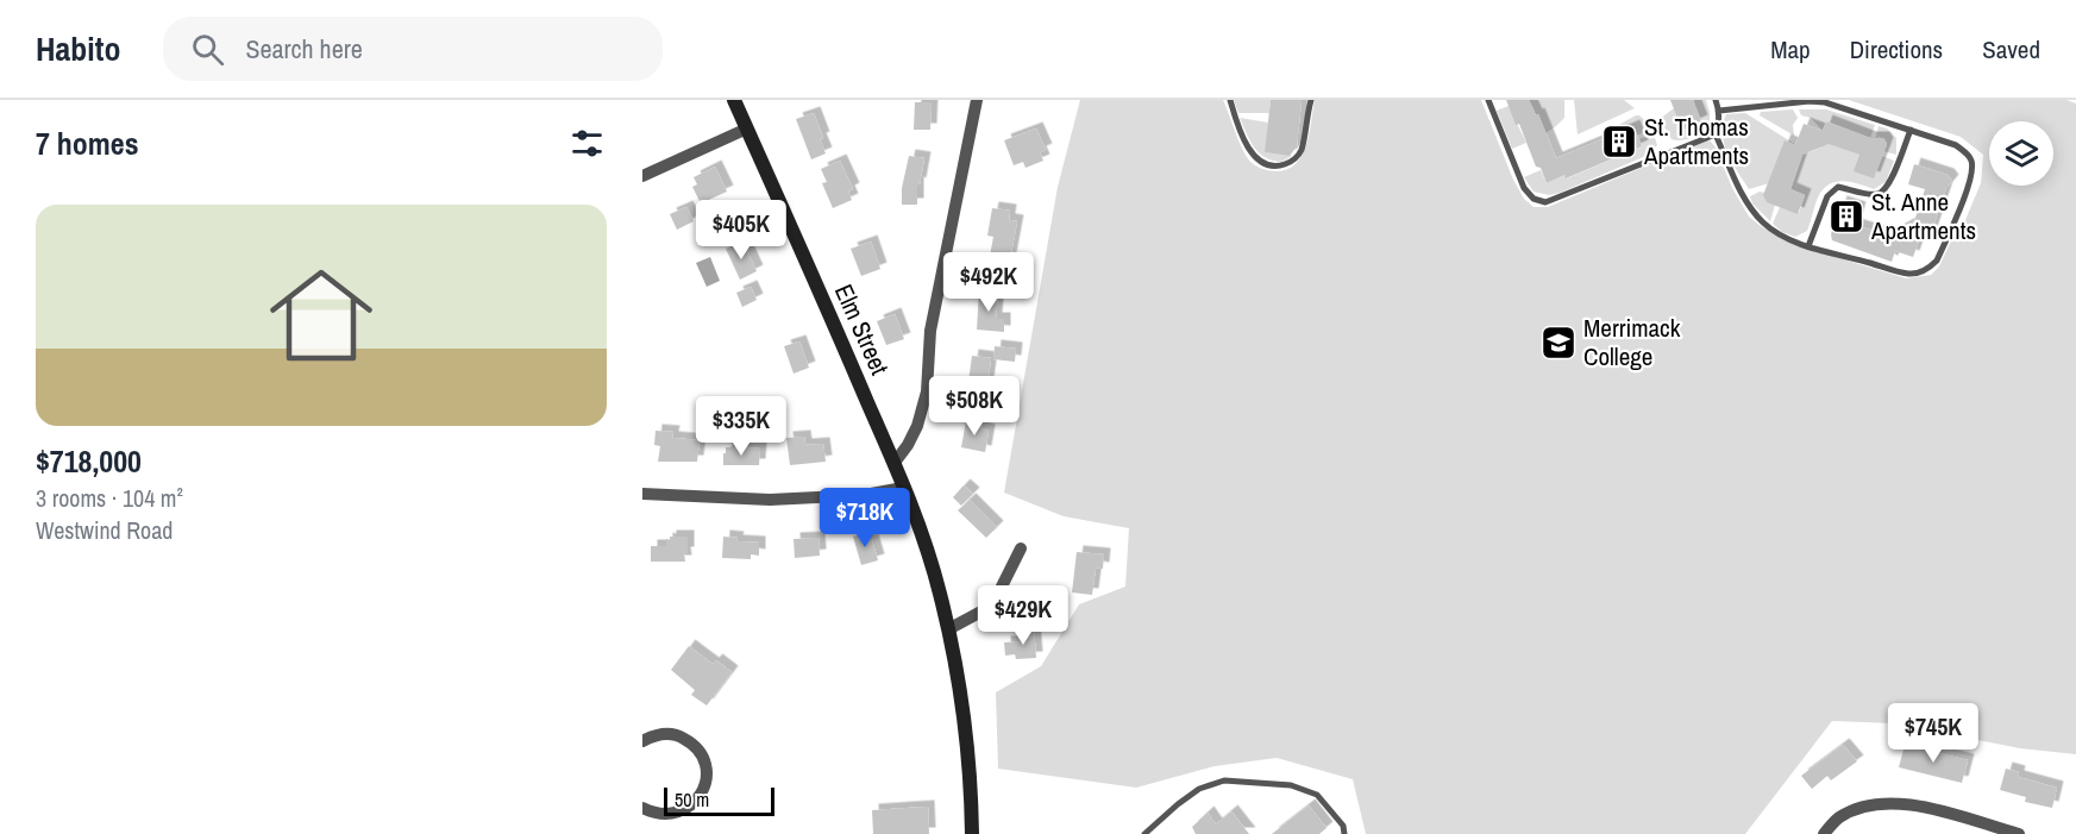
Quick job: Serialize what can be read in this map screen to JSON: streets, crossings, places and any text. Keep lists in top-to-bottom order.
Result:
{
  "streets": {
    "main road": ["Elm Street"]
  },
  "places": {
    "building": ["St. Thomas Apartments", "St. Anne Apartments"],
    "school or university": ["Merrimack College"]
  },
  "scale_bar": "50 m",
  "page": {
    "header": "Habito",
    "search": "Search here",
    "nav": ["Map", "Directions", "Saved"],
    "heading": "7 homes",
    "list": [
      {
        "name": "$718,000",
        "note": "3 rooms · 104 m² · Westwind Road"
      }
    ],
    "price": [
      "$405K",
      "$492K",
      "$508K",
      "$335K",
      "$718K",
      "$429K",
      "$745K"
    ],
    "scale": "50 m"
  }
}
